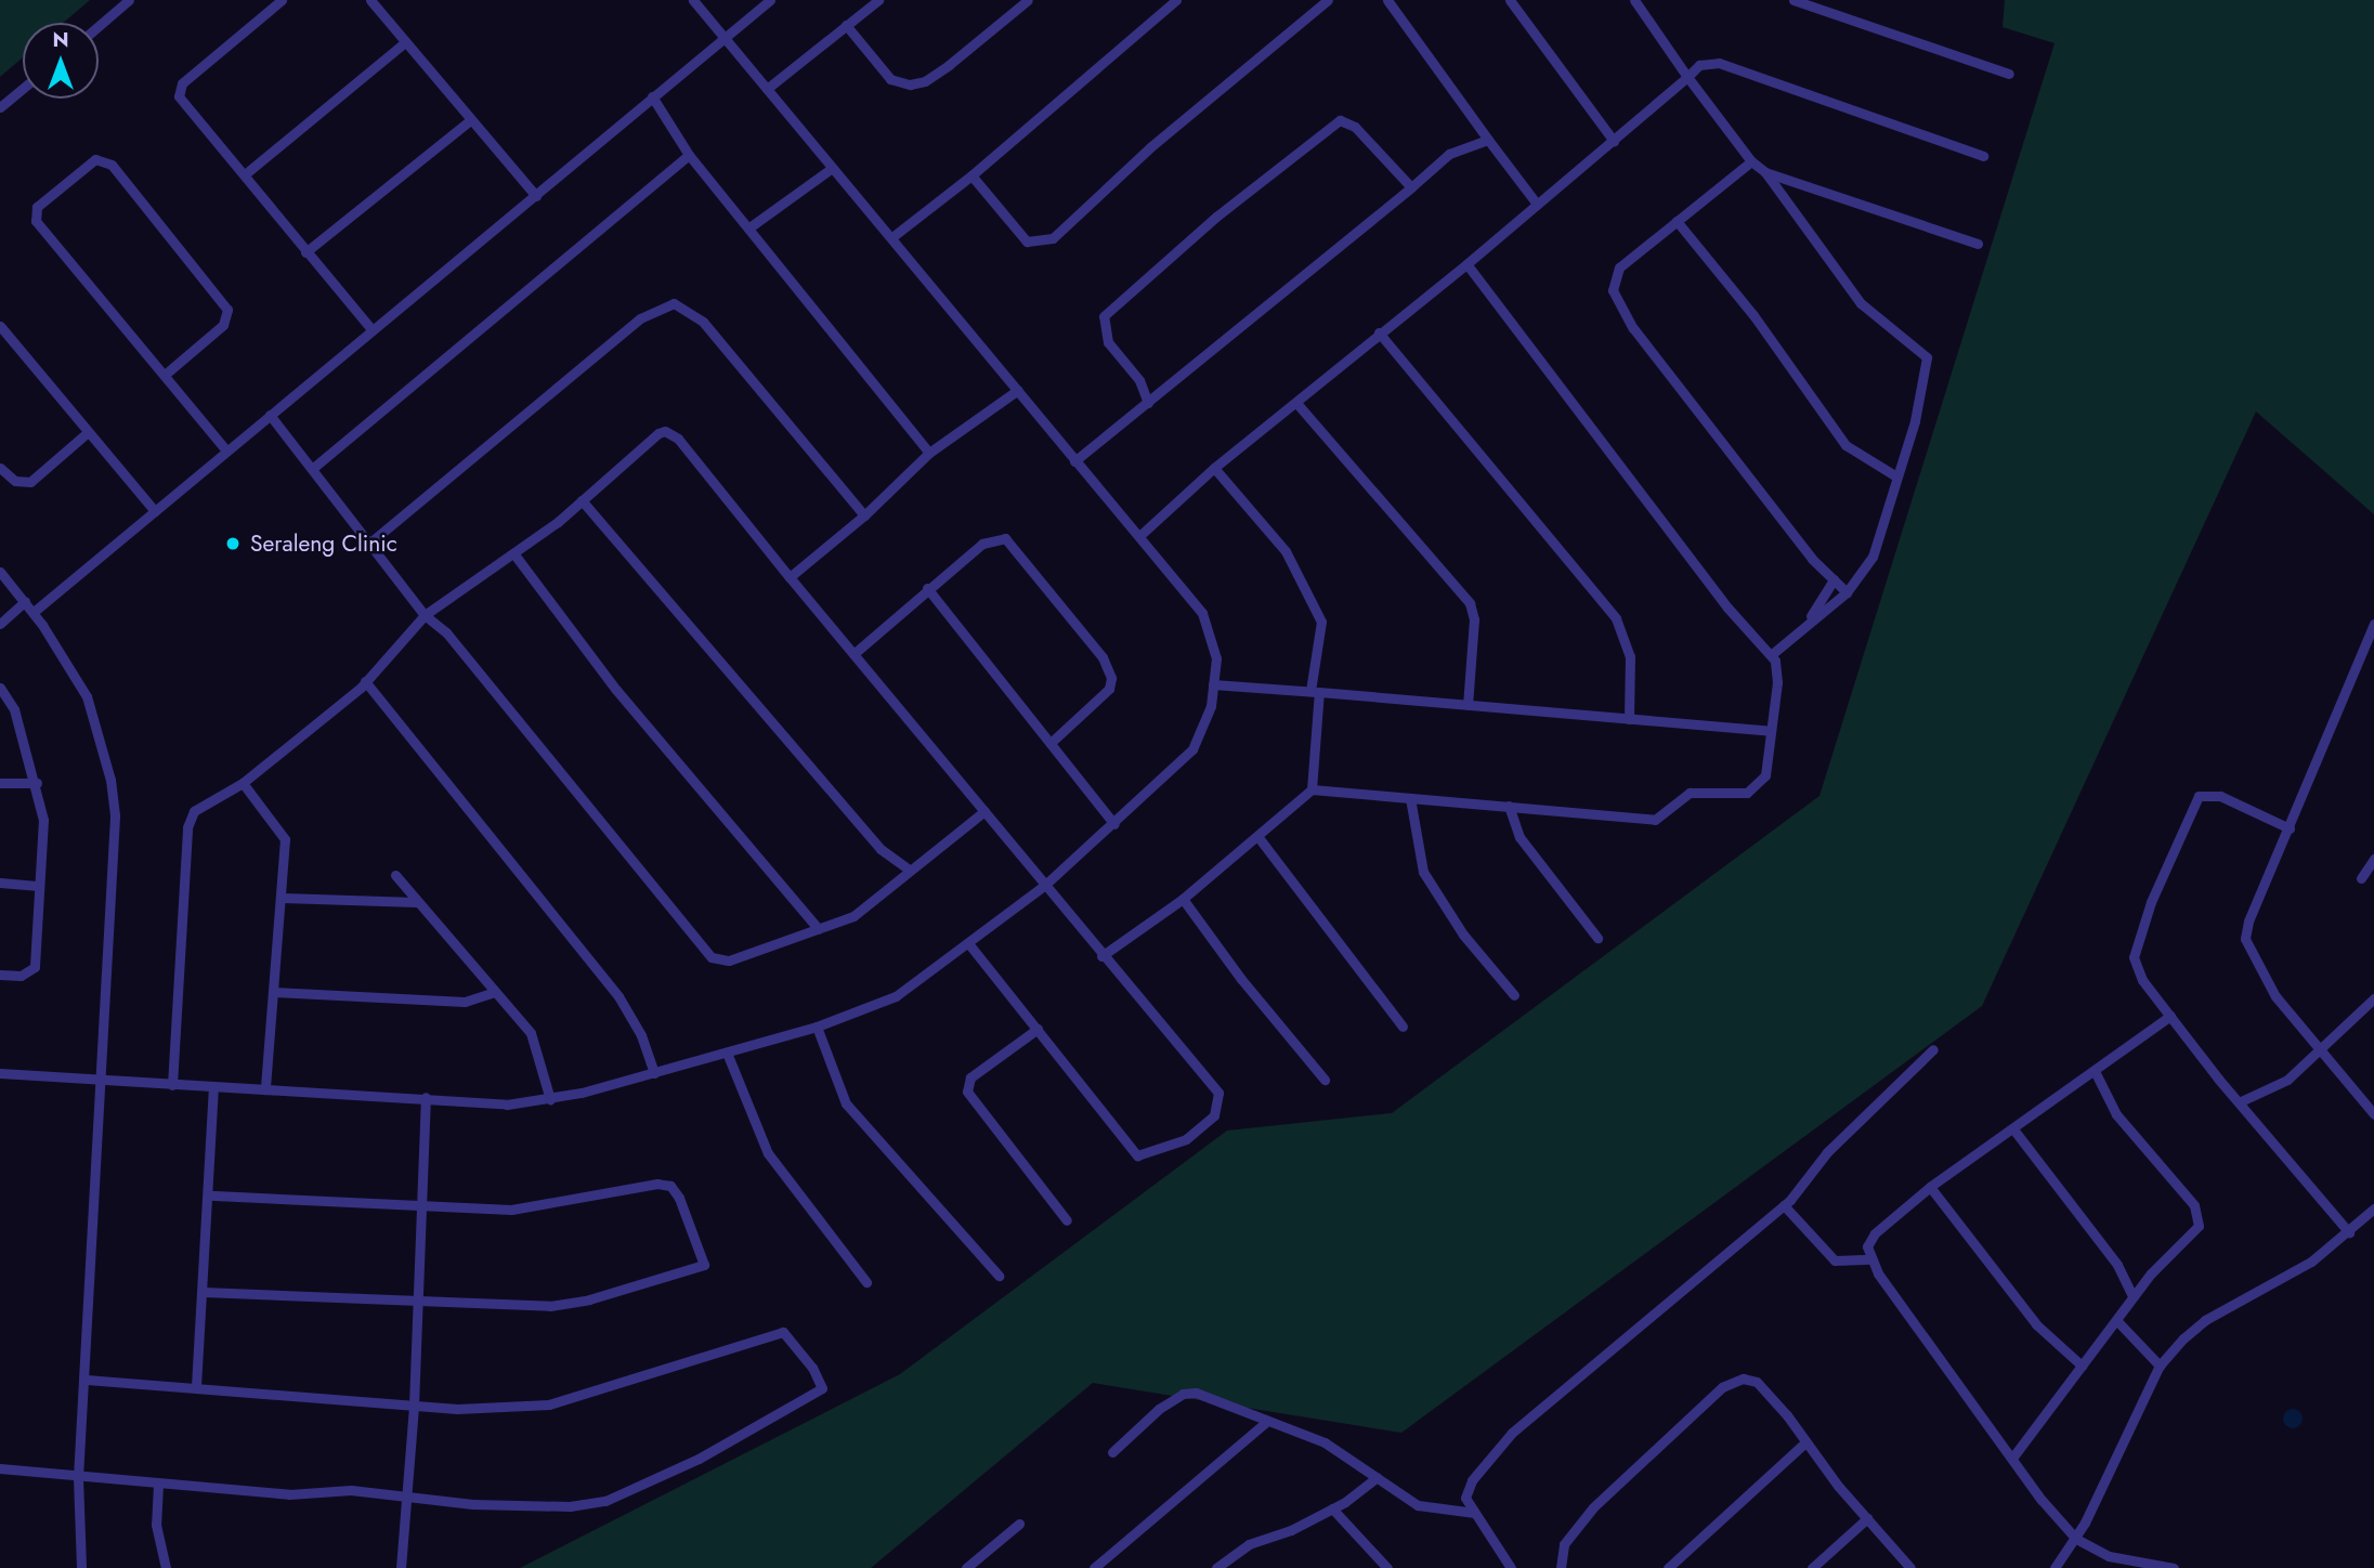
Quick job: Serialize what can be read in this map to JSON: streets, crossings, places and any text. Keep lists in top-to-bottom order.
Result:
{
  "places": ["Seraleng Clinic"],
  "north": "top"
}
